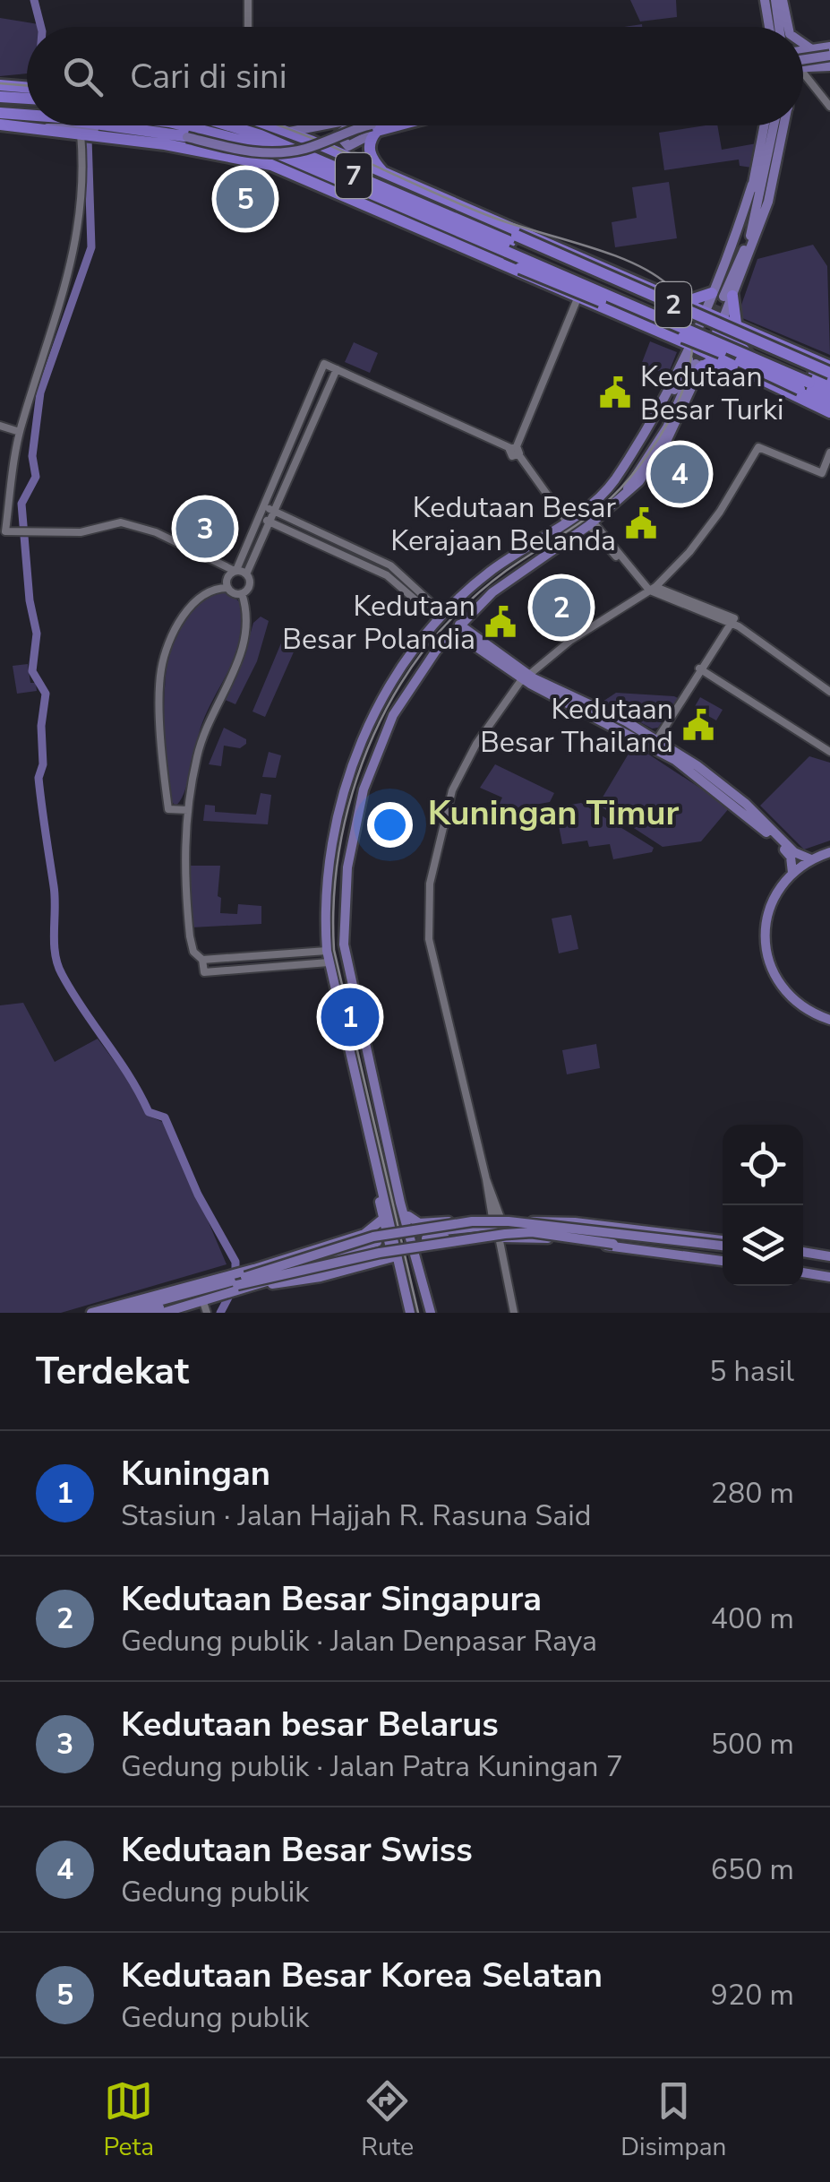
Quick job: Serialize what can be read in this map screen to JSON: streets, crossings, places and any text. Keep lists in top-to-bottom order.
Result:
{
  "streets": {
    "highway": ["7", "2"]
  },
  "crossings": [
    ["7", "2"]
  ],
  "districts": ["Kuningan Timur"],
  "places": {
    "public building": [
      "Kedutaan Besar Turki",
      "Kedutaan Besar Kerajaan Belanda",
      "Kedutaan Besar Polandia",
      "Kedutaan Besar Thailand"
    ]
  },
  "page": {
    "search": "Cari di sini",
    "pins": [
      "5",
      "4",
      "3",
      "2",
      "1"
    ],
    "heading": ["Terdekat", "5 hasil"],
    "list": [
      {
        "mark": "1",
        "name": "Kuningan",
        "note": "Stasiun · Jalan Hajjah R. Rasuna Said",
        "value": "280 m"
      },
      {
        "mark": "2",
        "name": "Kedutaan Besar Singapura",
        "note": "Gedung publik · Jalan Denpasar Raya",
        "value": "400 m"
      },
      {
        "mark": "3",
        "name": "Kedutaan besar Belarus",
        "note": "Gedung publik · Jalan Patra Kuningan 7",
        "value": "500 m"
      },
      {
        "mark": "4",
        "name": "Kedutaan Besar Swiss",
        "note": "Gedung publik",
        "value": "650 m"
      },
      {
        "mark": "5",
        "name": "Kedutaan Besar Korea Selatan",
        "note": "Gedung publik",
        "value": "920 m"
      }
    ],
    "nav": ["Peta", "Rute", "Disimpan"]
  }
}
